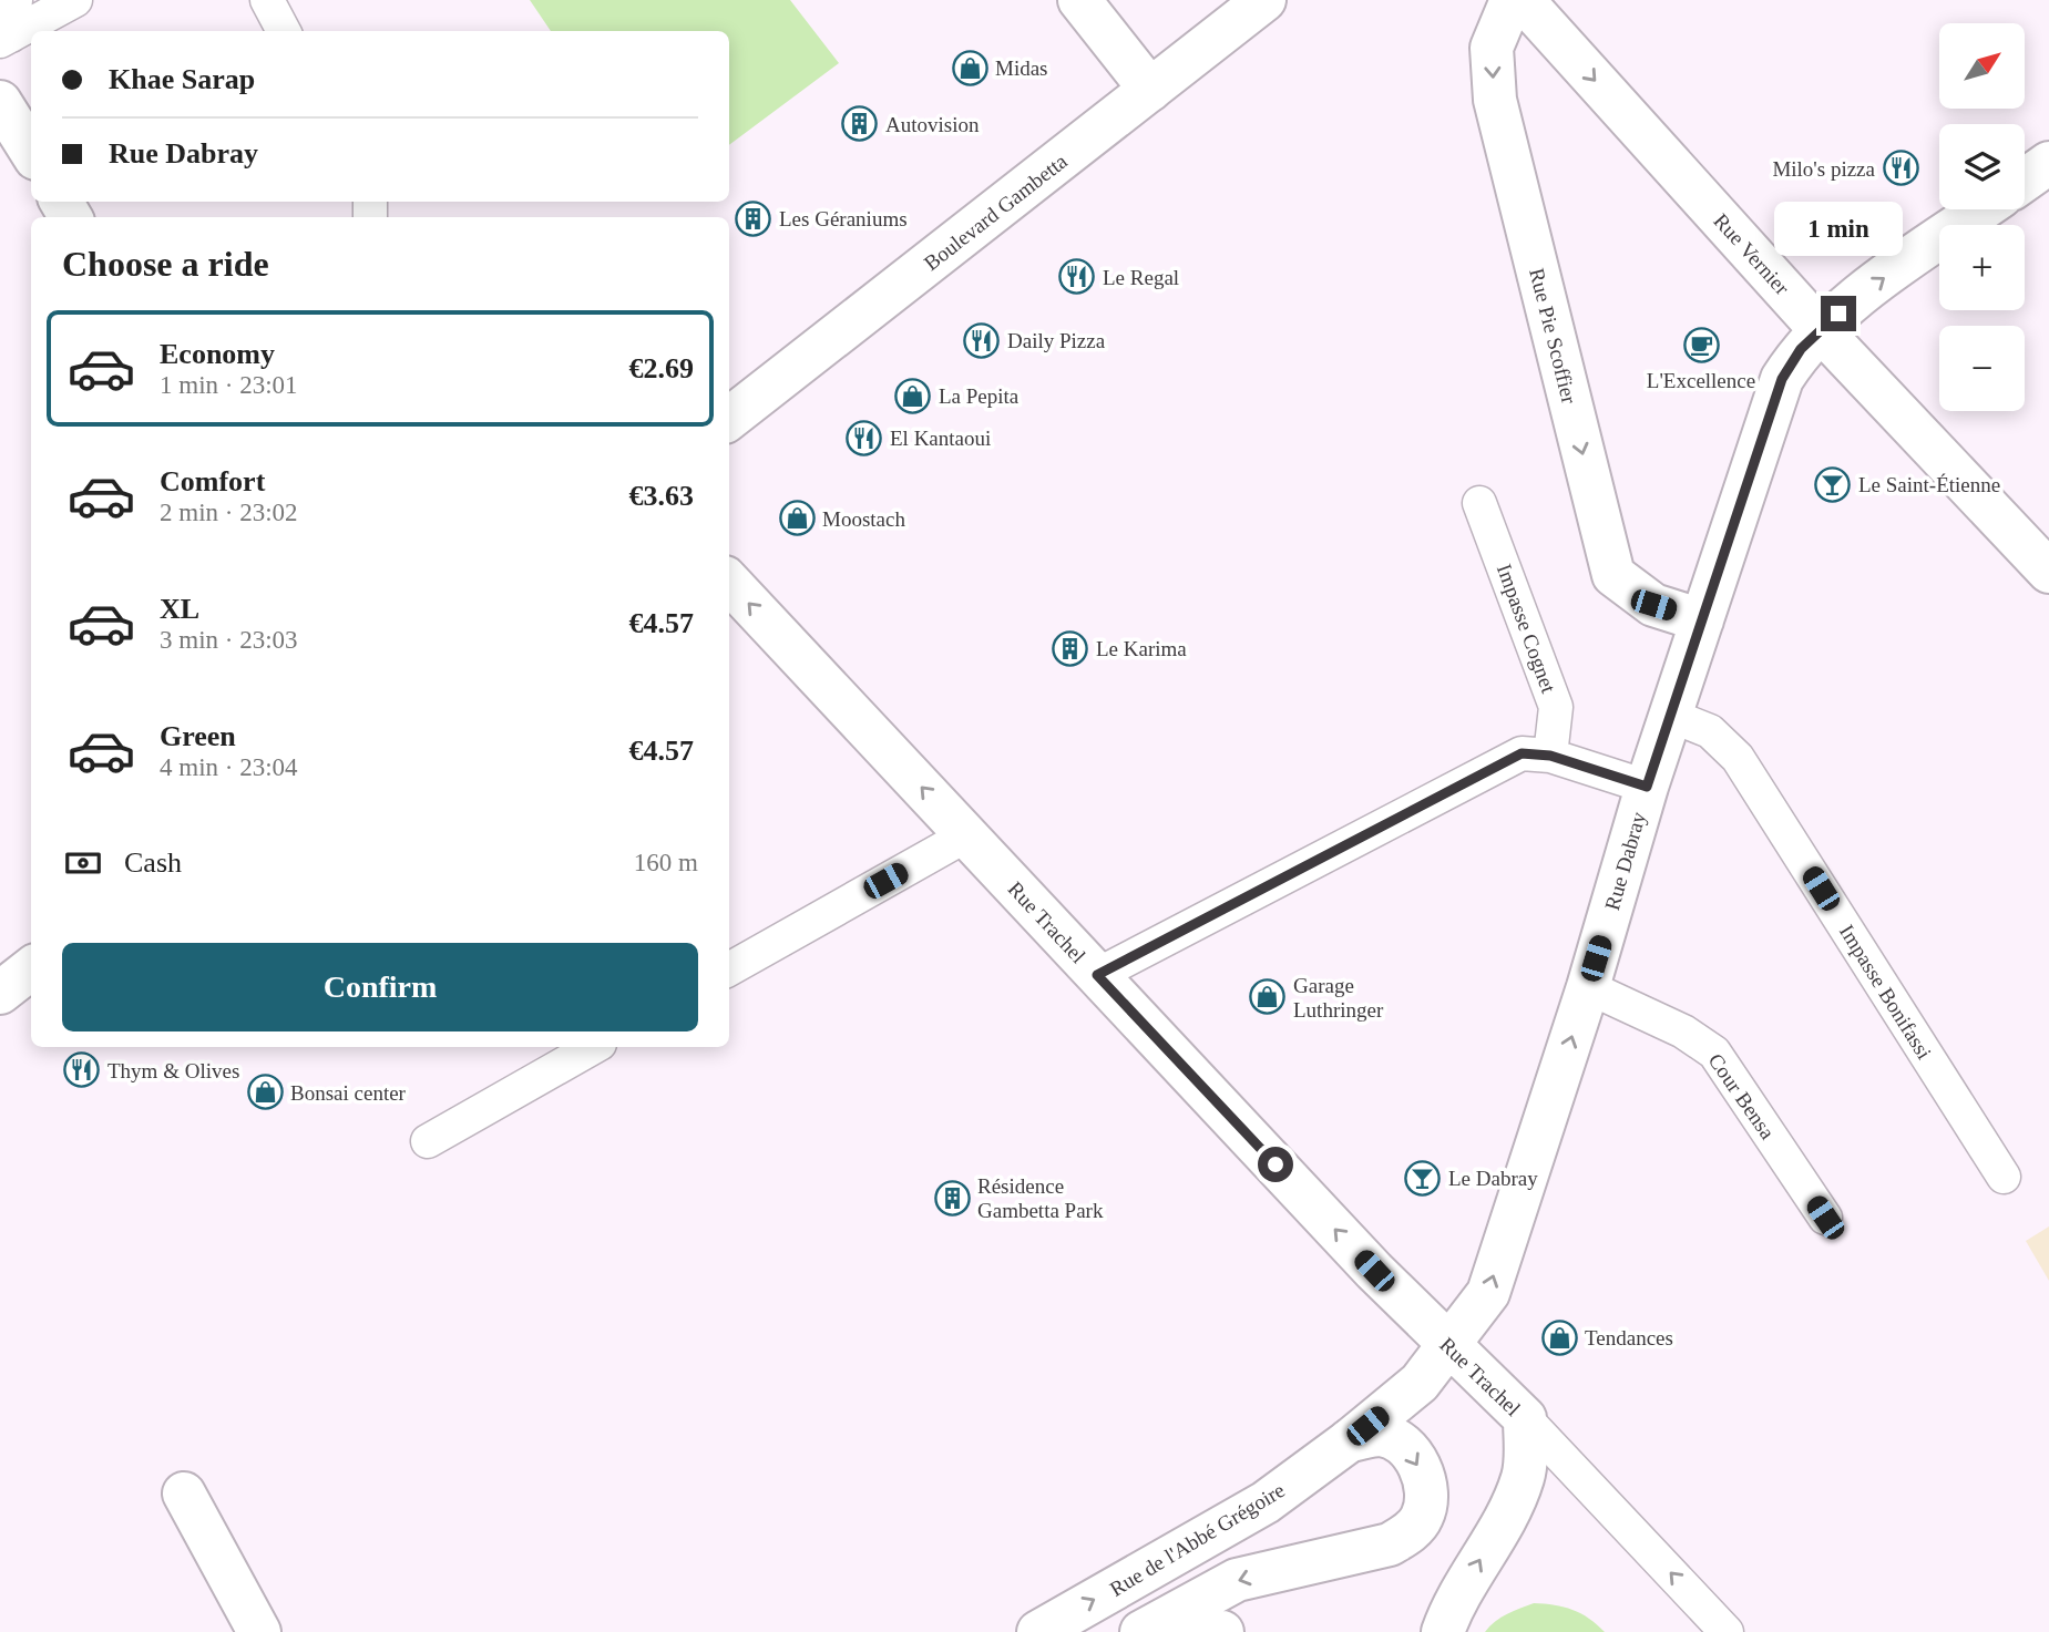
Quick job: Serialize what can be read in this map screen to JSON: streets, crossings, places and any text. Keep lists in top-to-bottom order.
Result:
{
  "streets": {
    "main road": [
      "Boulevard Gambetta",
      "Rue Vernier",
      "Rue Pie Scoffier",
      "Rue Dabray",
      "Rue Trachel",
      "Rue de l'Abbé Grégoire"
    ],
    "lane": ["Impasse Cognet", "Impasse Bonifassi", "Cour Bensa"]
  },
  "crossings": [
    ["Rue Vernier", "Rue Dabray"],
    ["Rue Pie Scoffier", "Rue Dabray"],
    ["Rue Dabray", "Rue Trachel"],
    ["Rue Dabray", "Impasse Bonifassi"],
    ["Rue Dabray", "Cour Bensa"],
    ["Rue Dabray", "Rue de l'Abbé Grégoire"],
    ["Rue Trachel", "Rue de l'Abbé Grégoire"]
  ],
  "one_way": [
    "Rue Vernier",
    "Rue Pie Scoffier",
    "Rue Dabray",
    "Rue Trachel",
    "Rue de l'Abbé Grégoire"
  ],
  "places": {
    "shop": [
      "Midas",
      "La Pepita",
      "Moostach",
      "Garage Luthringer",
      "Bonsai center",
      "Tendances"
    ],
    "building": [
      "Autovision",
      "Les Géraniums",
      "Le Karima",
      "Résidence Gambetta Park"
    ],
    "restaurant": [
      "Milo's pizza",
      "Le Regal",
      "Daily Pizza",
      "El Kantaoui",
      "Thym & Olives"
    ],
    "cafe": ["L'Excellence"],
    "bar": ["Le Saint-Étienne", "Le Dabray"]
  },
  "north": "top right",
  "page": {
    "map_buttons": ["+", "−"],
    "banner": ["Khae Sarap", "Rue Dabray"],
    "bubble": "1 min",
    "heading": "Choose a ride",
    "list": [
      {
        "name": "Economy",
        "note": "1 min · 23:01",
        "value": "€2.69"
      },
      {
        "name": "Comfort",
        "note": "2 min · 23:02",
        "value": "€3.63"
      },
      {
        "name": "XL",
        "note": "3 min · 23:03",
        "value": "€4.57"
      },
      {
        "name": "Green",
        "note": "4 min · 23:04",
        "value": "€4.57"
      }
    ],
    "pay": ["Cash", "160 m"],
    "buttons": "Confirm"
  }
}
